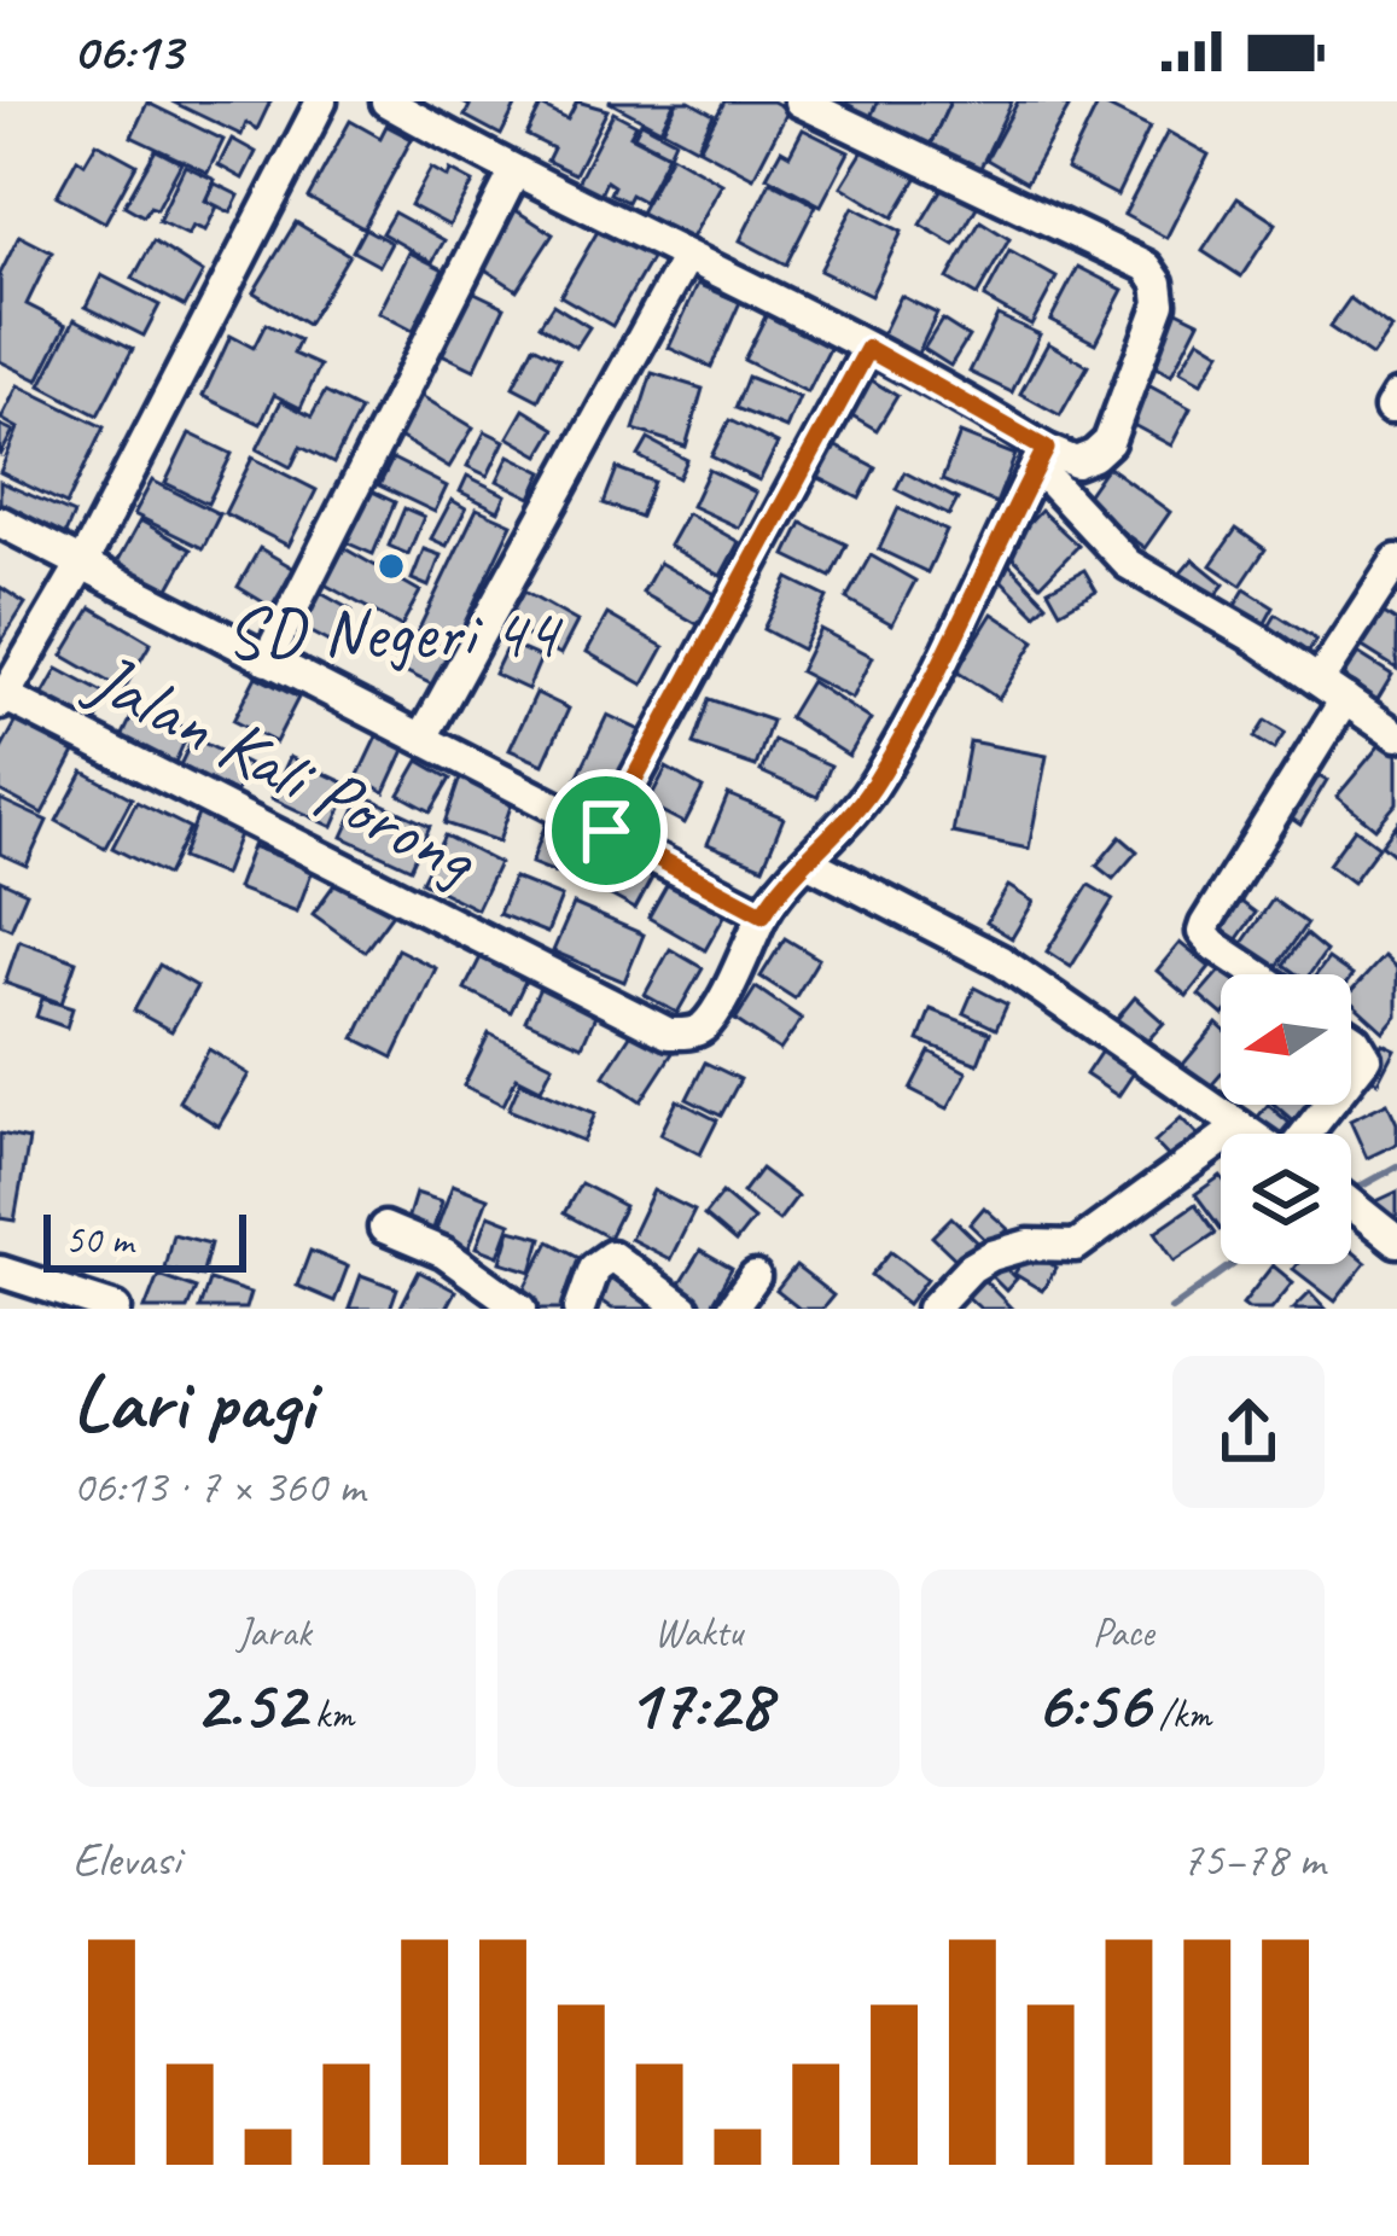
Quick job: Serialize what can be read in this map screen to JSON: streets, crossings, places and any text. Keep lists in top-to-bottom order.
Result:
{
  "streets": {
    "street": ["Jalan Kali Porong"]
  },
  "places": ["SD Negeri 44"],
  "scale_bar": "50 m",
  "north": "left",
  "page": {
    "status": "06:13",
    "scale": "50 m",
    "heading": ["Lari pagi", "06:13 · 7 × 360 m"],
    "stats": [
      ["Jarak", "2.52 km"],
      ["Waktu", "17:28"],
      ["Pace", "6:56 /km"]
    ],
    "chart": ["Elevasi", "75–78 m"]
  }
}
